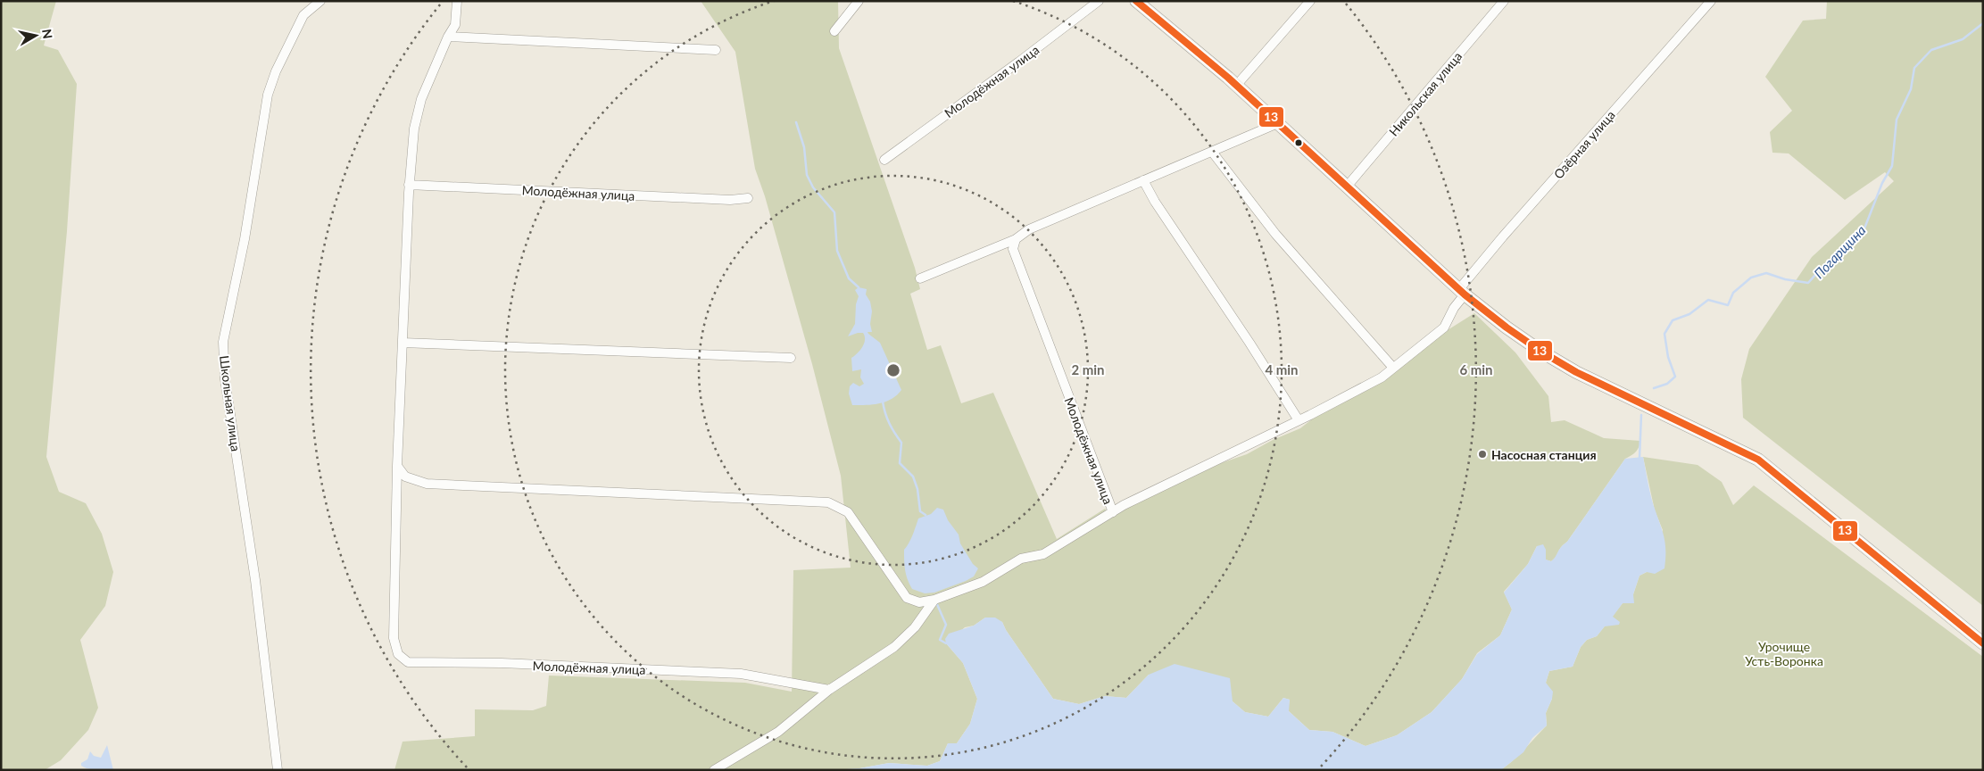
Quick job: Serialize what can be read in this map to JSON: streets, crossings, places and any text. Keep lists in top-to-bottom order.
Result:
{
  "streets": {
    "street": [
      "Молодёжная улица",
      "Никольская улица",
      "Озёрная улица",
      "Школьная улица"
    ]
  },
  "crossings": [
    ["Молодёжная улица", "Озёрная улица"]
  ],
  "water": ["Погарщина"],
  "parks": ["Урочище Усть-Воронка"],
  "places": ["Насосная станция"],
  "lines": ["transit line 13"],
  "north": "right",
  "rings": ["2 min", "4 min", "6 min"]
}
